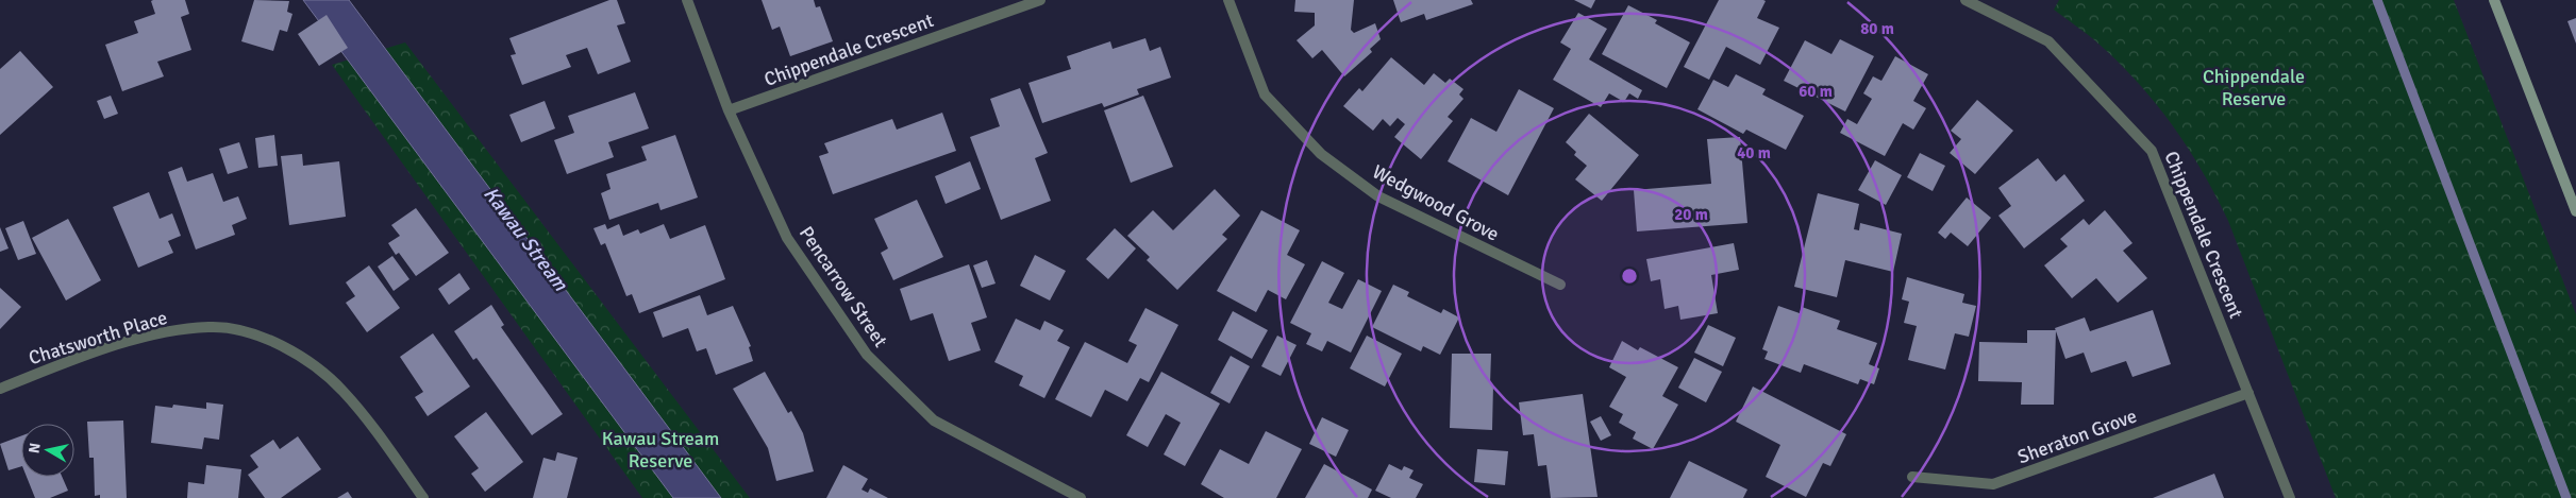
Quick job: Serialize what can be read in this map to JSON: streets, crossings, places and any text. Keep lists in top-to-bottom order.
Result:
{
  "streets": {
    "street": [
      "Chippendale Crescent",
      "Wedgwood Grove",
      "Pencarrow Street",
      "Chatsworth Place",
      "Sheraton Grove"
    ]
  },
  "crossings": [
    ["Chippendale Crescent", "Pencarrow Street"],
    ["Chippendale Crescent", "Sheraton Grove"]
  ],
  "water": ["Kawau Stream"],
  "parks": ["Chippendale Reserve", "Kawau Stream Reserve"],
  "north": "left",
  "rings": [
    "80 m",
    "60 m",
    "40 m",
    "20 m"
  ]
}
